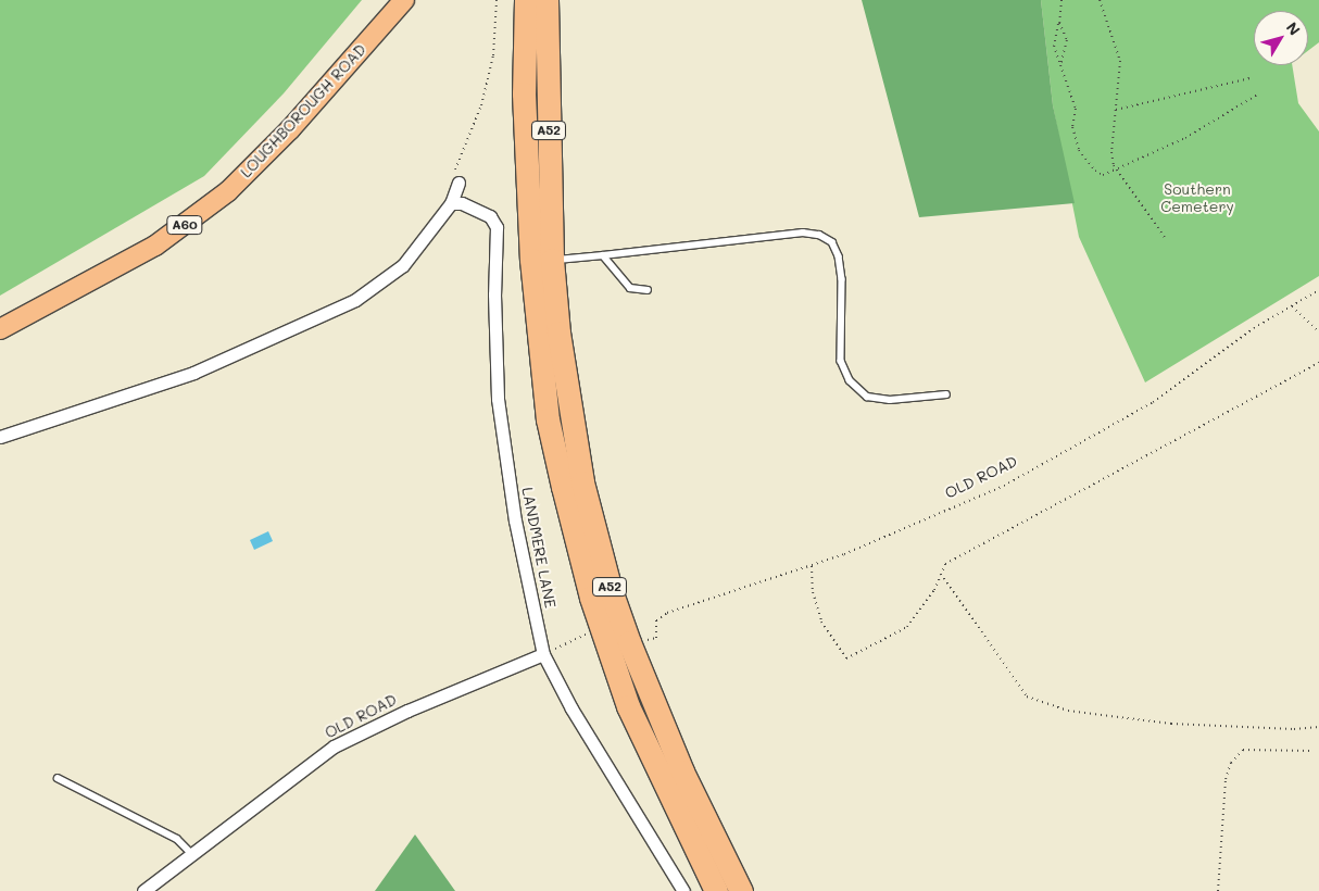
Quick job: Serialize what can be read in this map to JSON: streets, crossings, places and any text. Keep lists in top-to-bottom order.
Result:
{
  "streets": {
    "highway": ["A52"],
    "main road": ["LOUGHBOROUGH ROAD", "A60"],
    "street": ["OLD ROAD", "LANDMERE LANE"]
  },
  "crossings": [
    ["OLD ROAD", "LANDMERE LANE"]
  ],
  "parks": ["Southern Cemetery"],
  "north": "top right"
}
